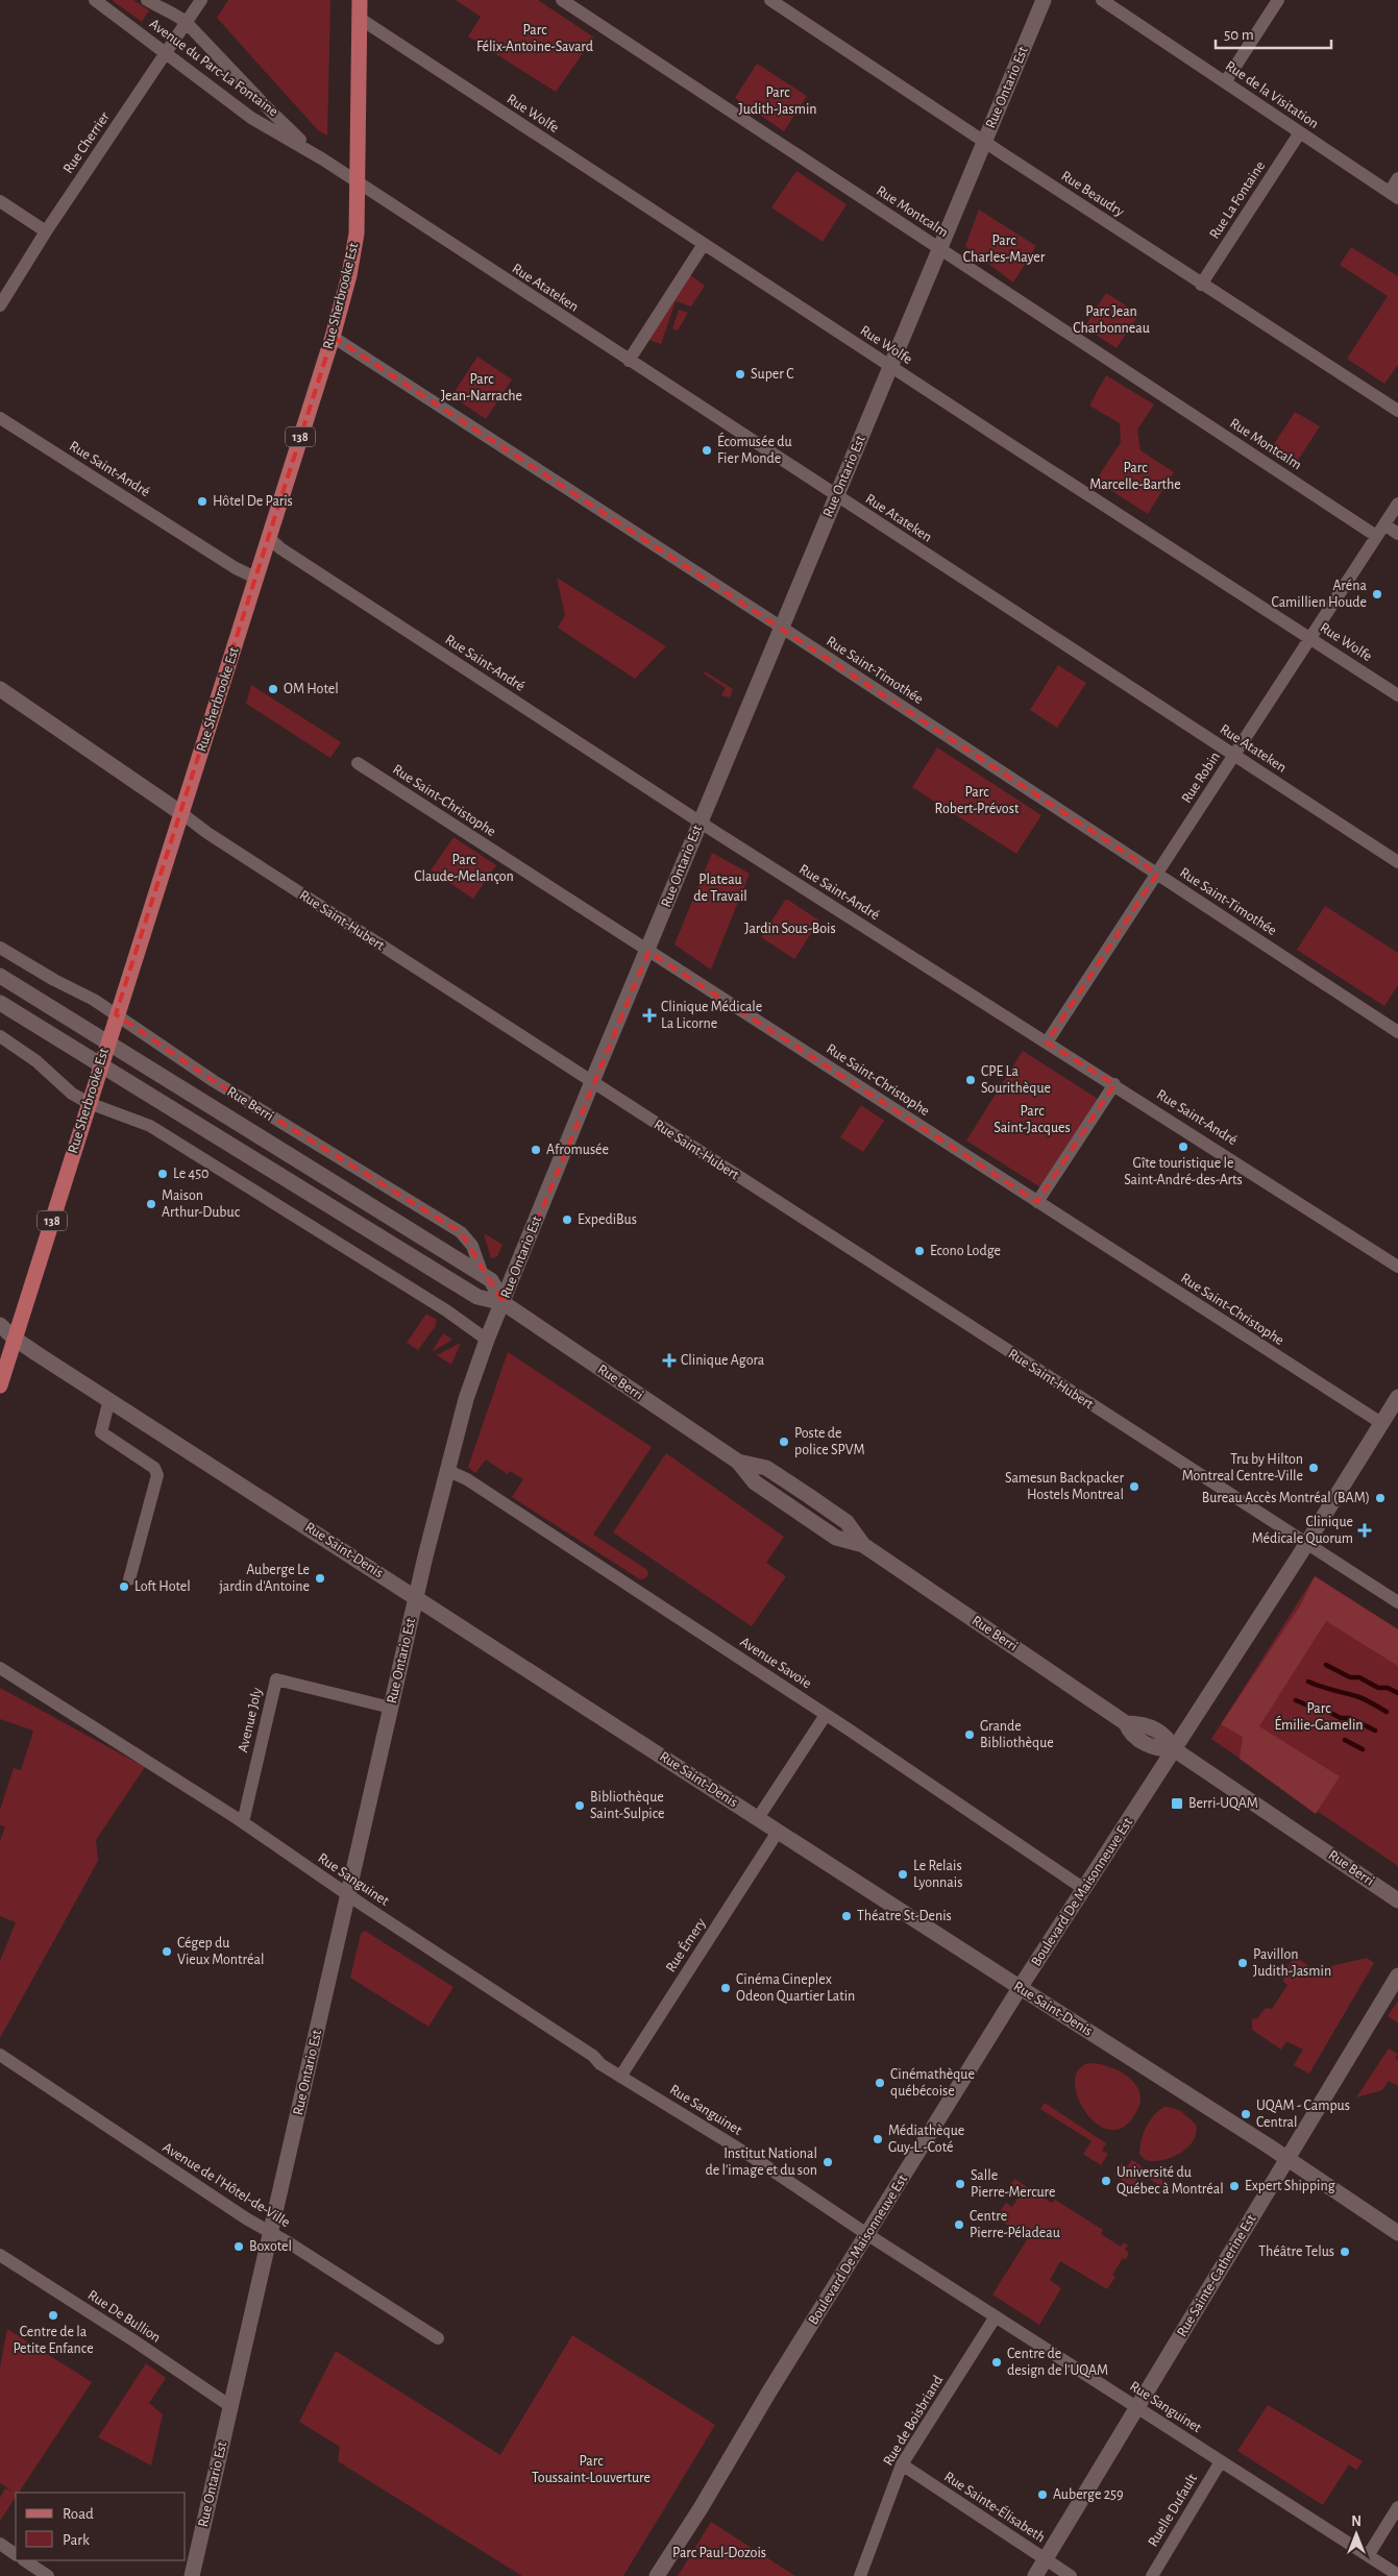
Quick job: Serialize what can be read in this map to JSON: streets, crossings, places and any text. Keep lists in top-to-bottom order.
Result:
{
  "streets": {
    "main road": ["Rue Sherbrooke Est", "138"],
    "street": [
      "Avenue du Parc-La Fontaine",
      "Rue Ontario Est",
      "Rue de la Visitation",
      "Rue Wolfe",
      "Rue Cherrier",
      "Rue Beaudry",
      "Rue La Fontaine",
      "Rue Montcalm",
      "Rue Atateken",
      "Rue Saint-André",
      "Rue Saint-Timothée",
      "Rue Robin",
      "Rue Saint-Christophe",
      "Rue Saint-Hubert",
      "Rue Berri",
      "Rue Saint-Denis",
      "Avenue Savoie",
      "Avenue Joly",
      "Rue Sanguinet",
      "Boulevard De Maisonneuve Est",
      "Rue Émery",
      "Avenue de l'Hôtel-de-Ville",
      "Rue Sainte-Catherine Est",
      "Rue De Bullion",
      "Rue de Boisbriand",
      "Rue Sainte-Élisabeth",
      "Ruelle Dufault"
    ]
  },
  "crossings": [
    ["Avenue du Parc-La Fontaine", "Rue Cherrier"],
    ["Avenue du Parc-La Fontaine", "Rue Atateken"],
    ["Avenue du Parc-La Fontaine", "Rue Sherbrooke Est"],
    ["Rue Ontario Est", "Rue Wolfe"],
    ["Rue Ontario Est", "Rue Beaudry"],
    ["Rue Ontario Est", "Rue Montcalm"],
    ["Rue Ontario Est", "Rue Atateken"],
    ["Rue Ontario Est", "Rue Saint-André"],
    ["Rue Ontario Est", "Rue Saint-Timothée"],
    ["Rue Ontario Est", "Rue Saint-Christophe"],
    ["Rue Ontario Est", "Rue Saint-Hubert"],
    ["Rue Ontario Est", "Rue Berri"],
    ["Rue Ontario Est", "Rue Saint-Denis"],
    ["Rue Ontario Est", "Avenue Savoie"],
    ["Rue Ontario Est", "Avenue Joly"],
    ["Rue Ontario Est", "Rue Sanguinet"],
    ["Rue Ontario Est", "Avenue de l'Hôtel-de-Ville"],
    ["Rue Ontario Est", "Rue De Bullion"],
    ["Rue de la Visitation", "Rue La Fontaine"],
    ["Rue Wolfe", "Rue Sherbrooke Est"],
    ["Rue Wolfe", "Rue Robin"],
    ["Rue Beaudry", "Rue La Fontaine"],
    ["Rue Montcalm", "Rue Robin"],
    ["Rue Atateken", "Rue Sherbrooke Est"],
    ["Rue Atateken", "Rue Robin"],
    ["Rue Sherbrooke Est", "Rue Saint-André"],
    ["Rue Sherbrooke Est", "Rue Saint-Timothée"],
    ["Rue Sherbrooke Est", "Rue Saint-Hubert"],
    ["Rue Sherbrooke Est", "Rue Berri"],
    ["Rue Sherbrooke Est", "Rue Saint-Denis"],
    ["Rue Saint-André", "Rue Robin"],
    ["Rue Saint-Timothée", "Rue Robin"],
    ["Rue Saint-Christophe", "Boulevard De Maisonneuve Est"],
    ["Rue Saint-Hubert", "Boulevard De Maisonneuve Est"],
    ["Rue Berri", "Boulevard De Maisonneuve Est"],
    ["Rue Saint-Denis", "Boulevard De Maisonneuve Est"],
    ["Rue Saint-Denis", "Rue Émery"],
    ["Rue Saint-Denis", "Rue Sainte-Catherine Est"],
    ["Avenue Savoie", "Boulevard De Maisonneuve Est"],
    ["Avenue Joly", "Rue Sanguinet"],
    ["Rue Sanguinet", "Boulevard De Maisonneuve Est"],
    ["Rue Sanguinet", "Rue Émery"],
    ["Rue Sanguinet", "Rue Sainte-Catherine Est"],
    ["Rue Sanguinet", "Rue de Boisbriand"],
    ["Rue Sanguinet", "Ruelle Dufault"],
    ["Rue Sainte-Catherine Est", "Rue Sainte-Élisabeth"],
    ["Rue de Boisbriand", "Rue Sainte-Élisabeth"]
  ],
  "parks": [
    "Parc Félix-Antoine-Savard",
    "Parc Judith-Jasmin",
    "Parc Charles-Mayer",
    "Parc Jean Charbonneau",
    "Parc Jean-Narrache",
    "Parc Marcelle-Barthe",
    "Parc Robert-Prévost",
    "Parc Claude-Melançon",
    "Plateau de Travail",
    "Jardin Sous-Bois",
    "Parc Saint-Jacques",
    "Parc Émilie-Gamelin",
    "Parc Toussaint-Louverture",
    "Parc Paul-Dozois"
  ],
  "places": {
    "other": [
      "Super C",
      "Écomusée du Fier Monde",
      "Hôtel De Paris",
      "Aréna Camillien Houde",
      "OM Hotel",
      "CPE La Sourithèque",
      "Gîte touristique le Saint-André-des-Arts",
      "Afromusée",
      "Le 450",
      "Maison Arthur-Dubuc",
      "ExpediBus",
      "Econo Lodge",
      "Poste de police SPVM",
      "Tru by Hilton Montreal Centre-Ville",
      "Samesun Backpacker Hostels Montreal",
      "Bureau Accès Montréal (BAM)",
      "Auberge Le jardin d'Antoine",
      "Loft Hotel",
      "Grande Bibliothèque",
      "Bibliothèque Saint-Sulpice",
      "Le Relais Lyonnais",
      "Théatre St-Denis",
      "Cégep du Vieux Montréal",
      "Pavillon Judith-Jasmin",
      "Cinéma Cineplex Odeon Quartier Latin",
      "Cinémathèque québécoise",
      "UQAM - Campus Central",
      "Médiathèque Guy-L.-Coté",
      "Institut National de l'image et du son",
      "Université du Québec à Montréal",
      "Salle Pierre-Mercure",
      "Expert Shipping",
      "Centre Pierre-Péladeau",
      "Boxotel",
      "Théâtre Telus",
      "Centre de la Petite Enfance",
      "Centre de design de l'UQAM",
      "Auberge 259"
    ],
    "health": ["Clinique Médicale La Licorne", "Clinique Agora", "Clinique Médicale Quorum"],
    "transit": ["Berri-UQAM"]
  },
  "legend": ["Road", "Park"],
  "scale_bar": "50 m",
  "north": "top"
}
